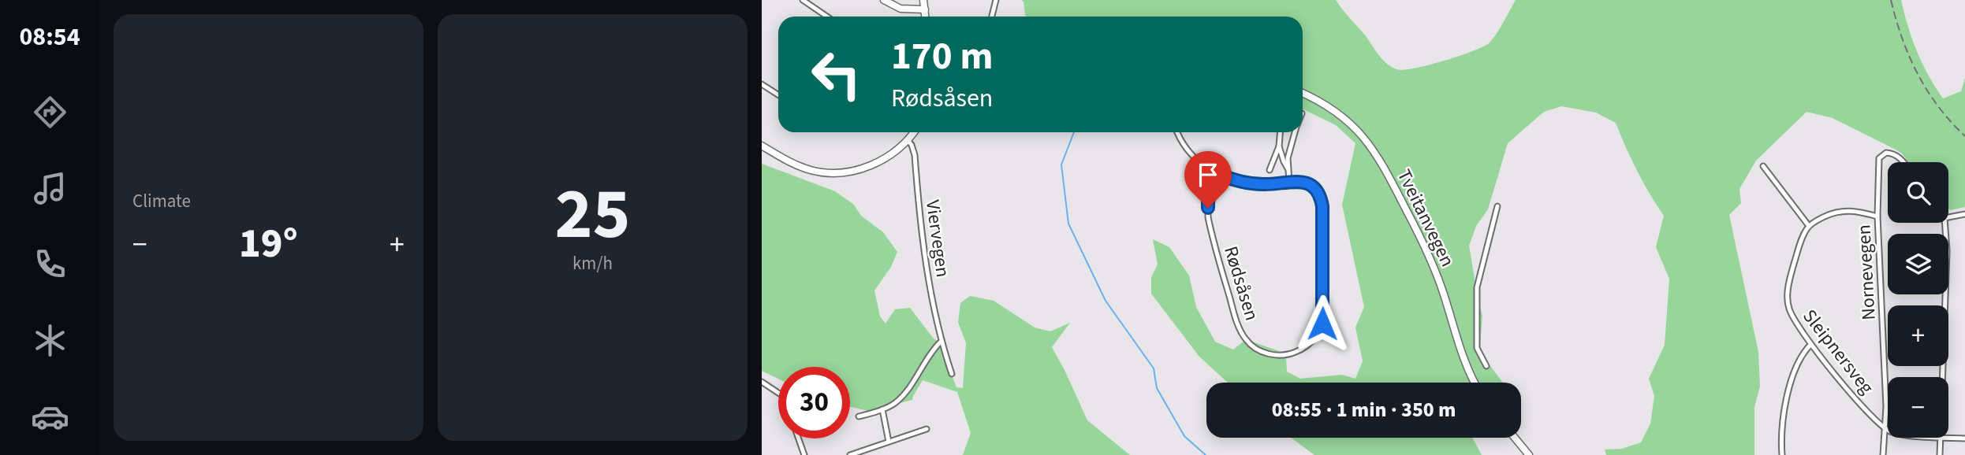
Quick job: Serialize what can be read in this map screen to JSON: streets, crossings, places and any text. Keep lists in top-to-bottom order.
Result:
{
  "streets": {
    "main road": ["Tveitanvegen"],
    "street": [
      "Viervegen",
      "Nornevegen",
      "Rødsåsen",
      "Sleipnersveg"
    ]
  },
  "crossings": [
    ["Nornevegen", "Sleipnersveg"]
  ],
  "page": {
    "tabs": "08:54",
    "tile": [
      "Climate",
      ["25", "km/h"]
    ],
    "turn": ["170 m", "Rødsåsen"],
    "map_buttons": ["+", "−"],
    "heat": ["−", "19°", "+"],
    "limit": "30",
    "trip": "08:55 · 1 min · 350 m"
  }
}
